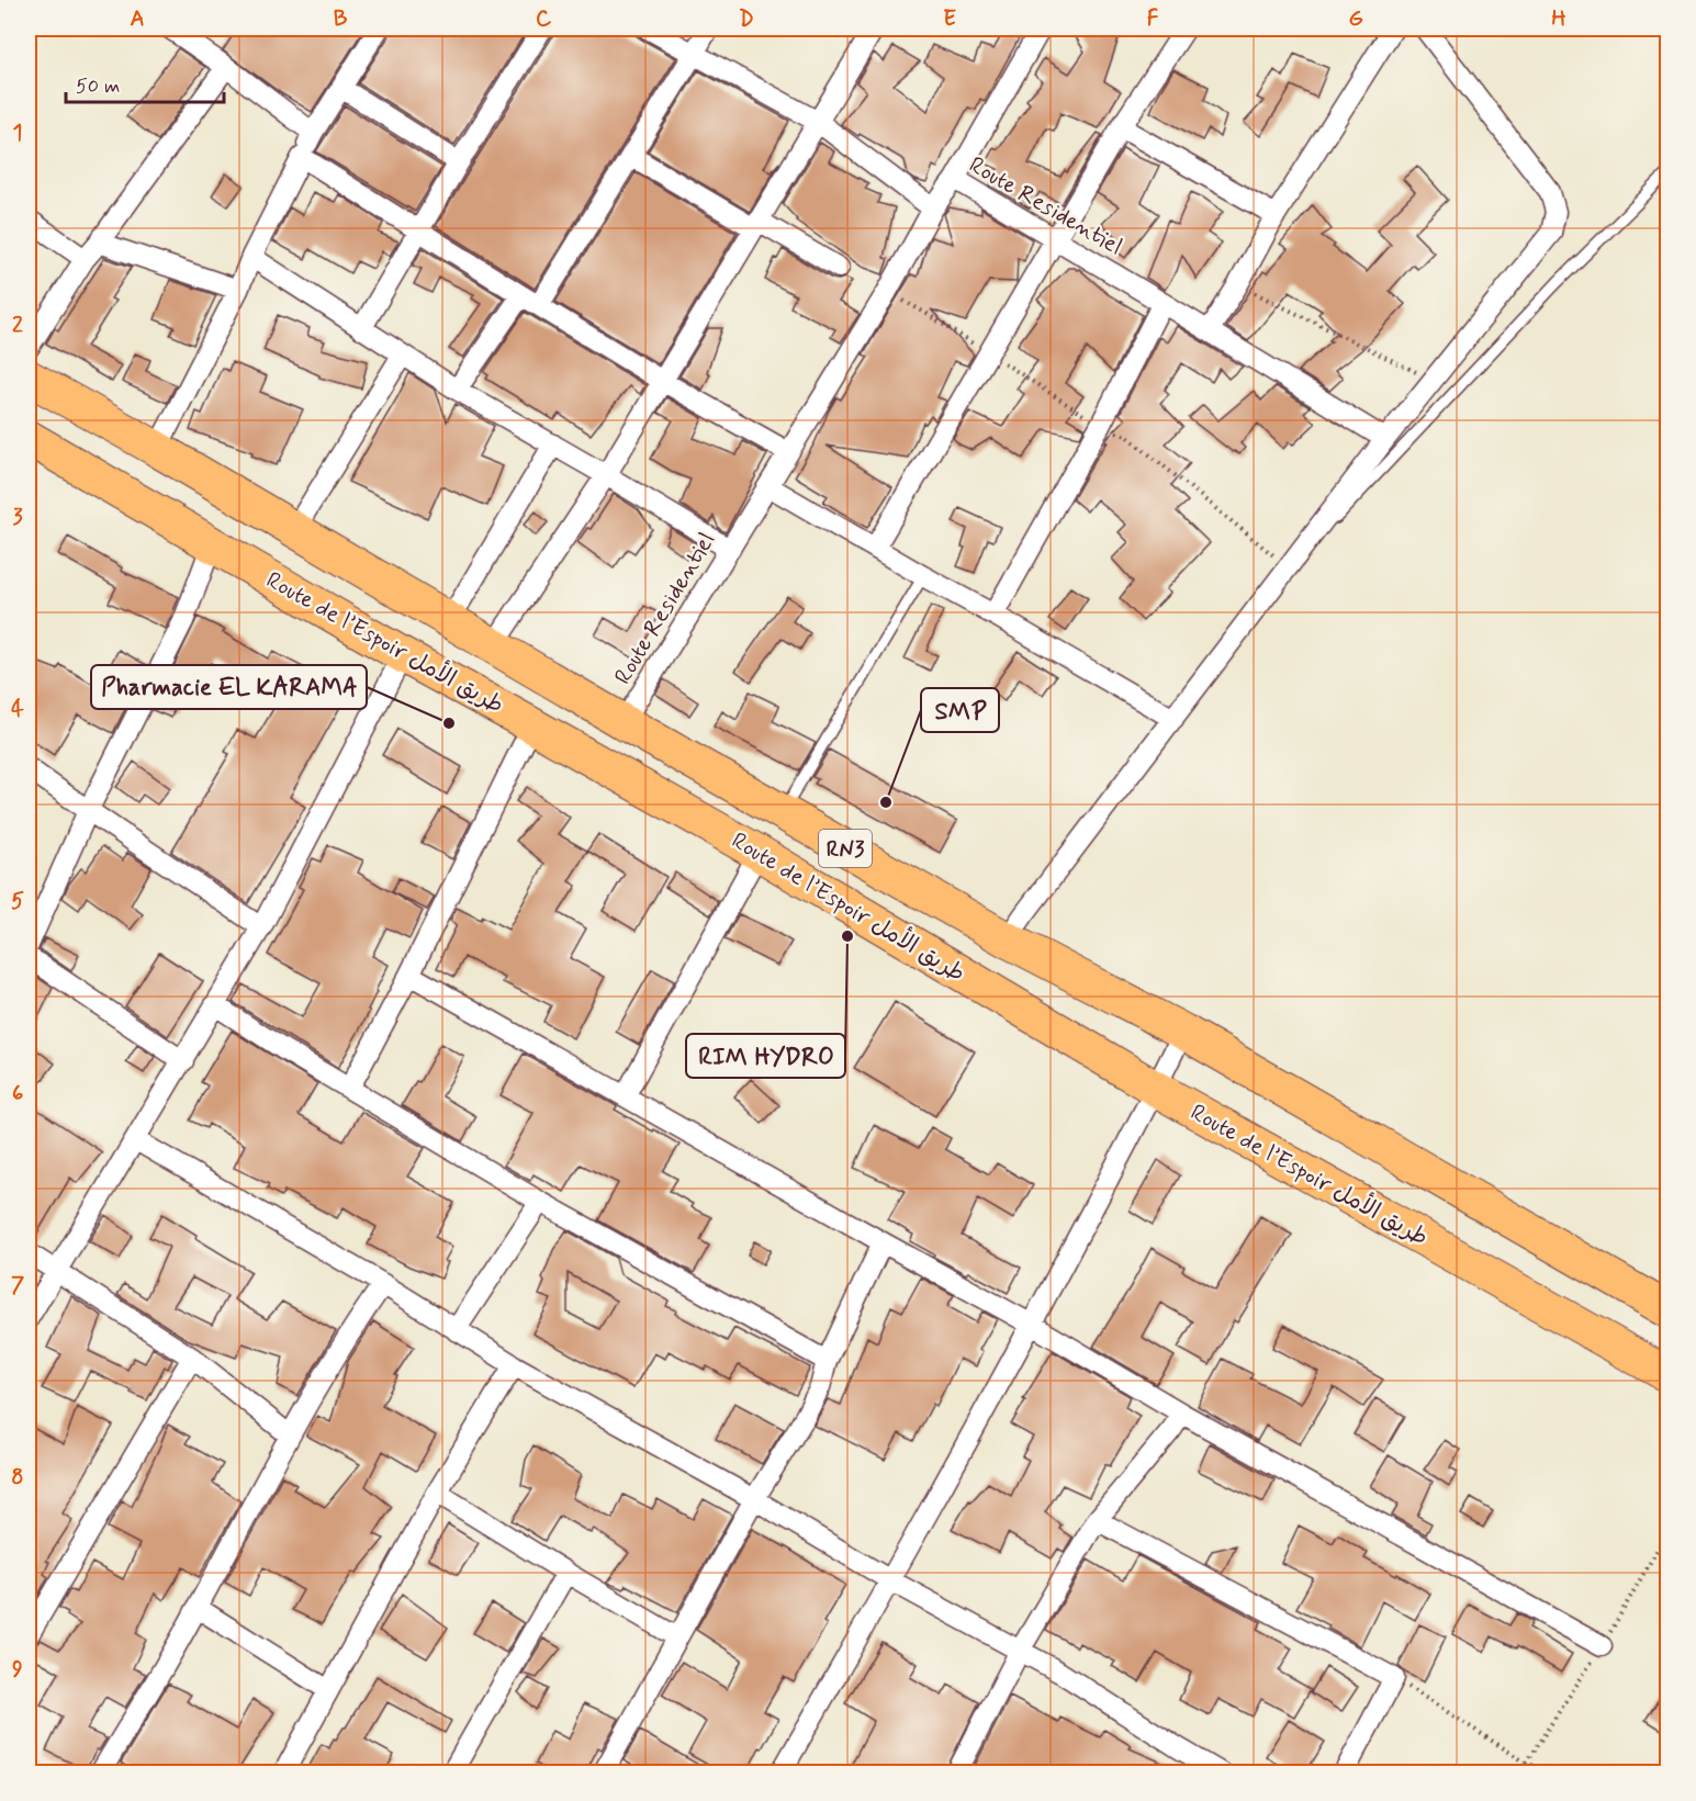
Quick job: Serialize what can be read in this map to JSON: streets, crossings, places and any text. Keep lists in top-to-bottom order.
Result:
{
  "streets": {
    "highway": ["Route de l’Espoir طريق الأمل", "RN3"],
    "street": ["Route Residentiel"]
  },
  "crossings": [
    ["Route Residentiel", "Route de l’Espoir طريق الأمل"]
  ],
  "places": ["Pharmacie EL KARAMA", "SMP", "RIM HYDRO"],
  "scale_bar": "50 m",
  "grid": {
    "columns": [
      "A",
      "B",
      "C",
      "D",
      "E",
      "F",
      "G",
      "H"
    ],
    "rows": [
      "1",
      "2",
      "3",
      "4",
      "5",
      "6",
      "7",
      "8",
      "9"
    ]
  }
}
